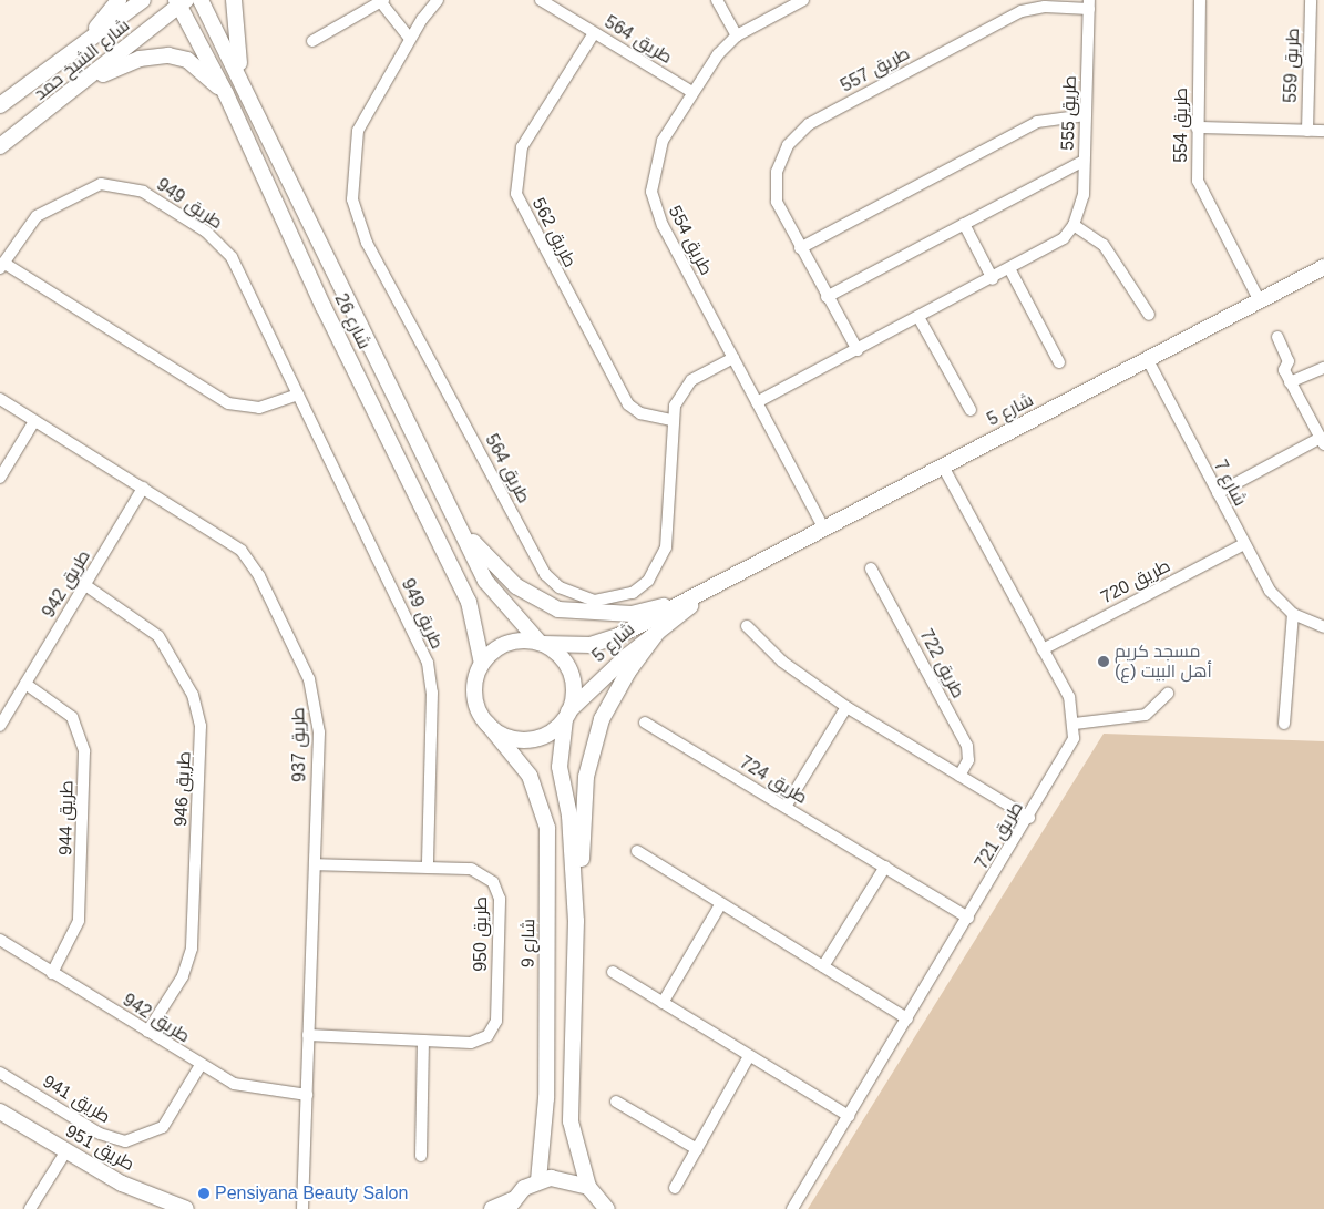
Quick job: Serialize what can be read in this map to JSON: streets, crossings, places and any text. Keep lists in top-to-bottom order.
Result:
{
  "streets": {
    "main road": [
      "شارع الشيخ حمد",
      "شارع 26",
      "شارع 5",
      "شارع 9",
      "طريق 951"
    ],
    "street": [
      "طريق 564",
      "طريق 559",
      "طريق 557",
      "طريق 555",
      "طريق 554",
      "طريق 949",
      "طريق 562",
      "شارع 7",
      "طريق 720",
      "طريق 942",
      "طريق 722",
      "طريق 937",
      "طريق 724",
      "طريق 946",
      "طريق 944",
      "طريق 721",
      "طريق 950",
      "طريق 941"
    ]
  },
  "crossings": [
    ["طريق 564", "طريق 554"],
    ["طريق 564", "طريق 562"],
    ["شارع الشيخ حمد", "شارع 26"],
    ["طريق 557", "طريق 555"],
    ["طريق 555", "طريق 554"],
    ["طريق 554", "شارع 5"],
    ["طريق 949", "طريق 950"],
    ["شارع 26", "شارع 5"],
    ["شارع 26", "شارع 9"],
    ["شارع 5", "شارع 7"],
    ["شارع 5", "طريق 721"],
    ["شارع 5", "شارع 9"],
    ["شارع 7", "طريق 720"],
    ["طريق 720", "طريق 721"],
    ["طريق 942", "طريق 937"],
    ["طريق 942", "طريق 946"],
    ["طريق 942", "طريق 944"],
    ["طريق 942", "طريق 941"],
    ["طريق 937", "طريق 950"],
    ["طريق 724", "طريق 721"]
  ],
  "places": ["مسجد كريم أهل البيت (ع)", "Pensiyana Beauty Salon"]
}
